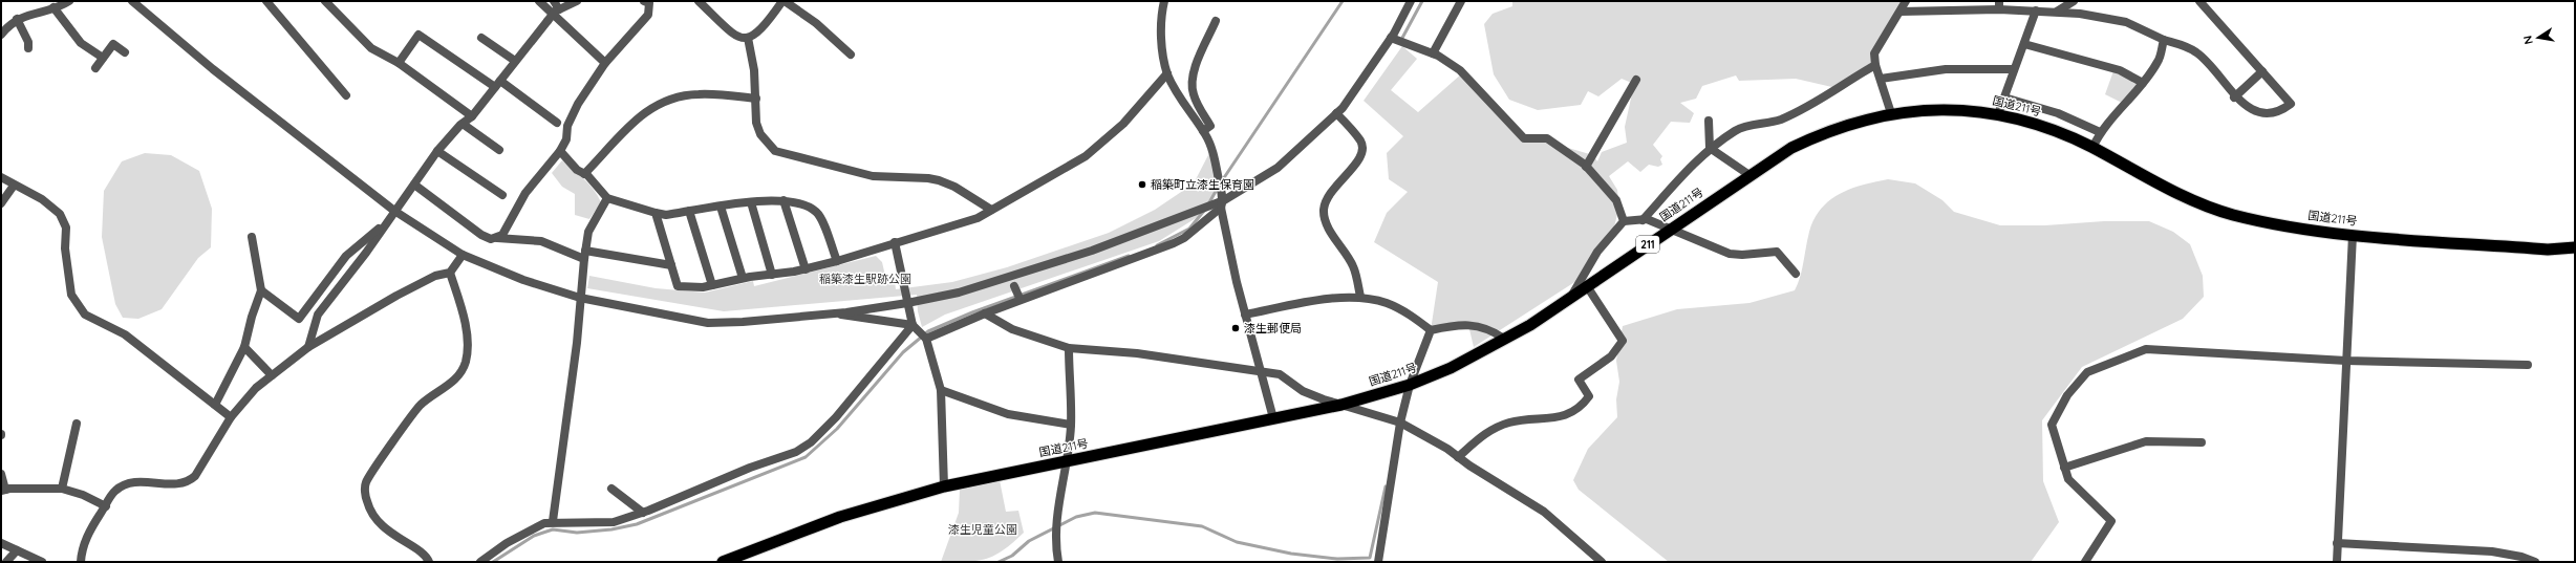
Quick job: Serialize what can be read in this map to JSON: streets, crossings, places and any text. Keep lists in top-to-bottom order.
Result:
{
  "streets": {
    "highway": ["国道211号", "211"]
  },
  "parks": ["稲築漆生駅跡公園", "漆生児童公園"],
  "places": ["稲築町立漆生保育園", "漆生郵便局"],
  "north": "left"
}
